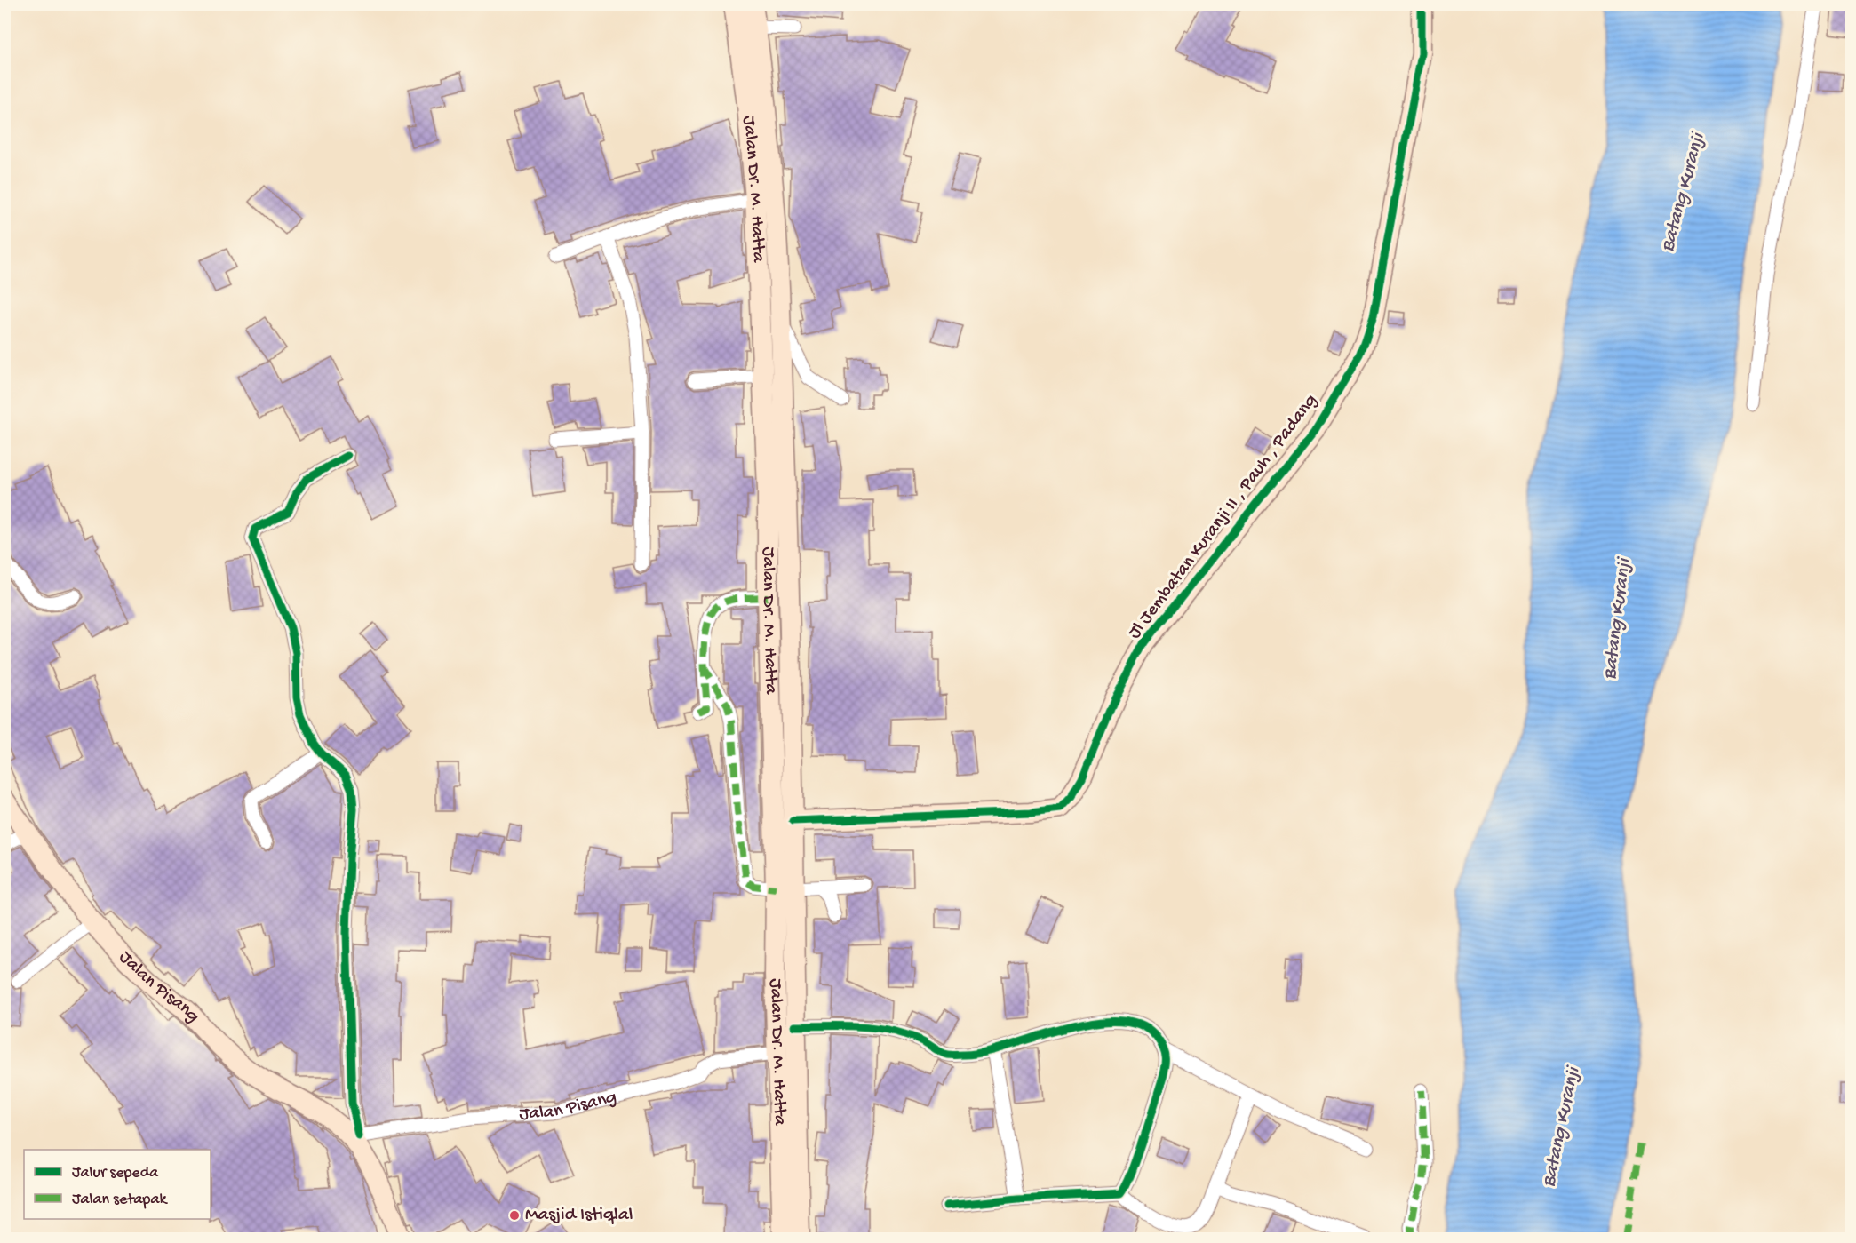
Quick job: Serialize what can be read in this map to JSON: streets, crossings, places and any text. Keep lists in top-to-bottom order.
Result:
{
  "streets": {
    "main road": ["Jalan Dr. M. Hatta", "Jl Jembatan Kuranji II , Pauh , Padang", "Jalan Pisang"]
  },
  "crossings": [
    ["Jalan Dr. M. Hatta", "Jl Jembatan Kuranji II , Pauh , Padang"],
    ["Jalan Dr. M. Hatta", "Jalan Pisang"]
  ],
  "water": ["Batang Kuranji"],
  "places": ["Masjid Istiqlal"],
  "legend": ["Jalur sepeda", "Jalan setapak"]
}
